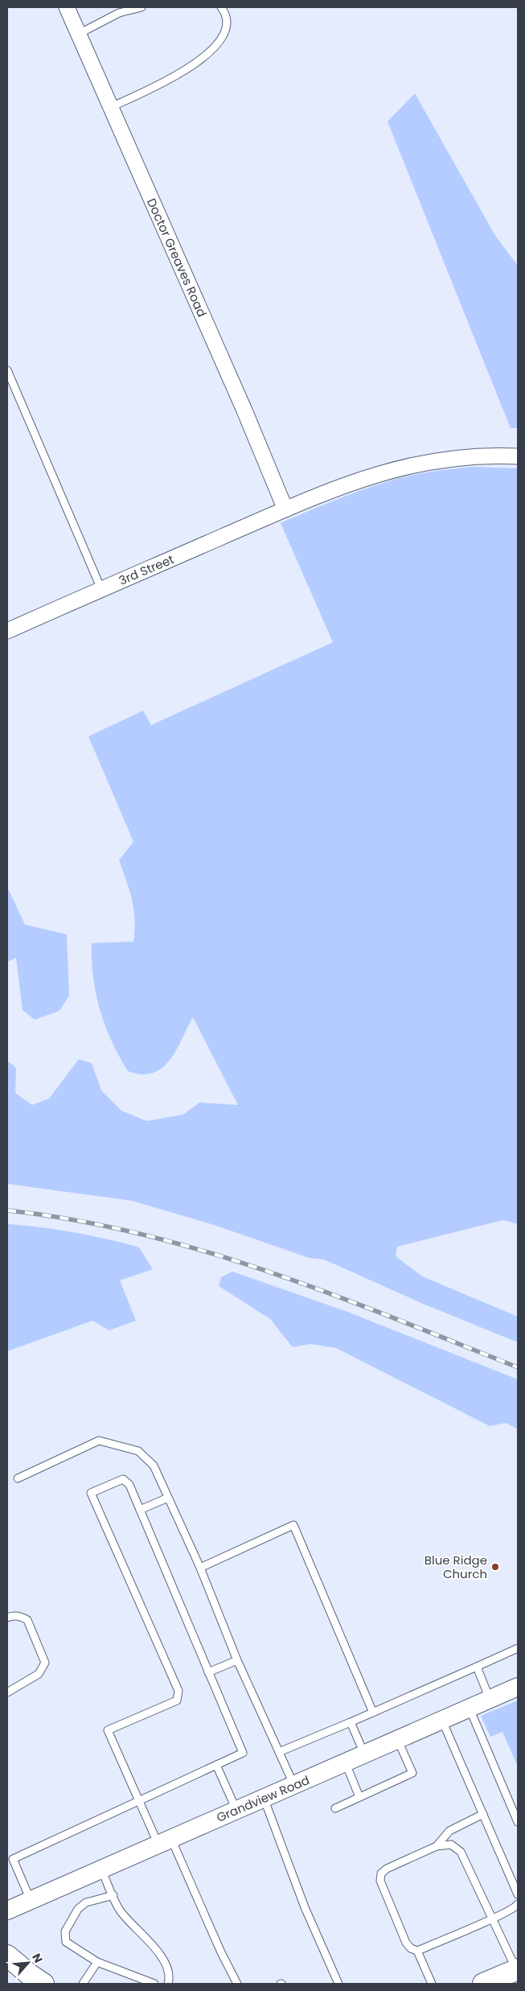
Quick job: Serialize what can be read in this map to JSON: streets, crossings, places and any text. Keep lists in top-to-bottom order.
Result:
{
  "streets": {
    "street": ["Doctor Greaves Road", "3rd Street", "Grandview Road"]
  },
  "crossings": [
    ["Doctor Greaves Road", "3rd Street"]
  ],
  "places": ["Blue Ridge Church"],
  "north": "top right"
}
